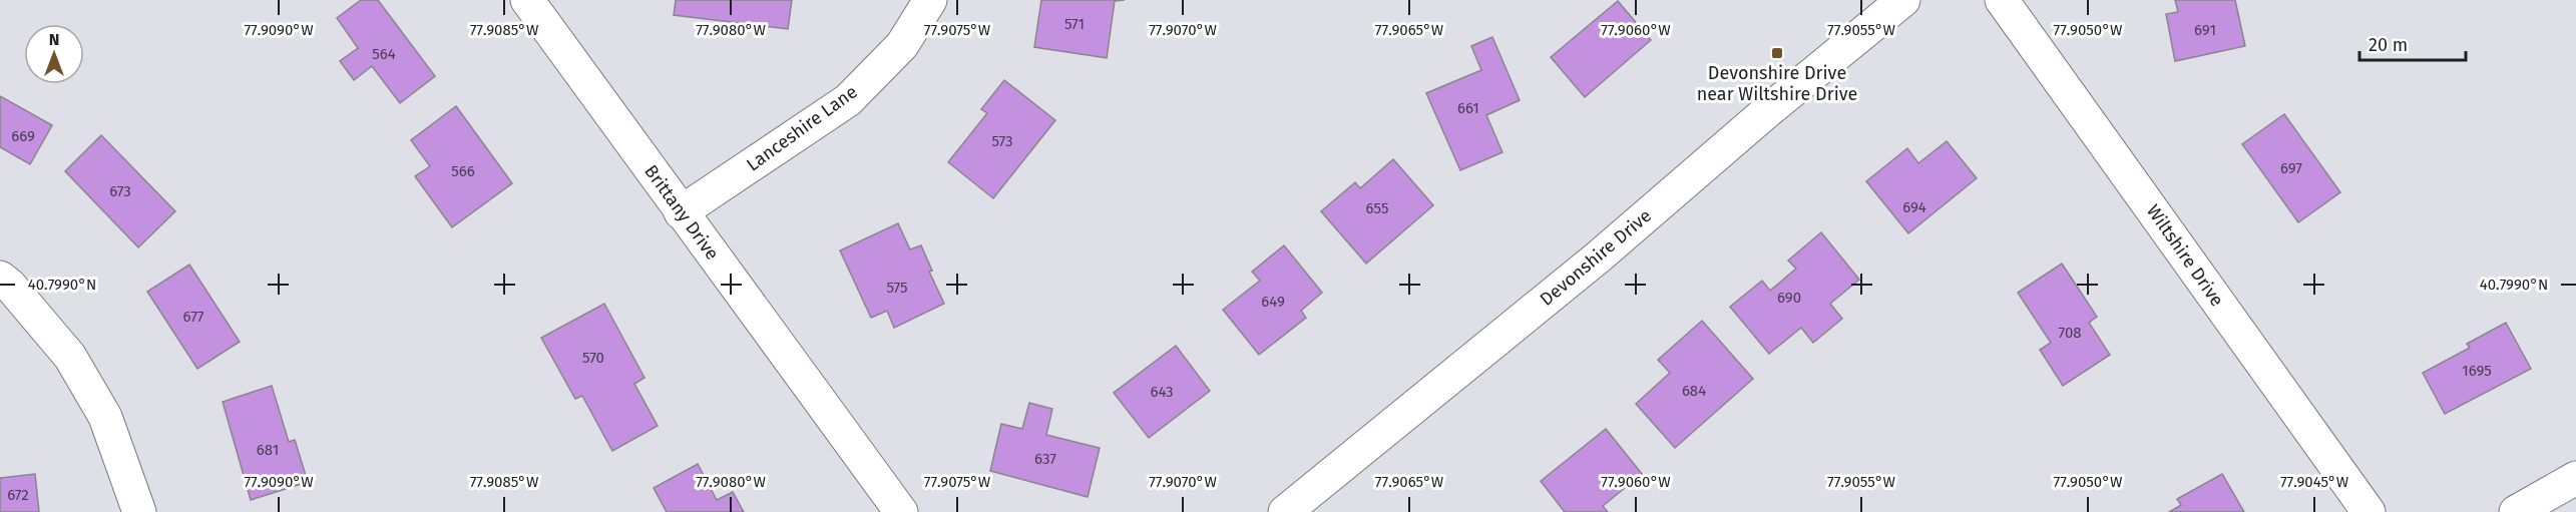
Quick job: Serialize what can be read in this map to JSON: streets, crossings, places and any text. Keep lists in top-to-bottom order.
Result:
{
  "streets": {
    "street": [
      "Lanceshire Lane",
      "Brittany Drive",
      "Wiltshire Drive",
      "Devonshire Drive"
    ]
  },
  "crossings": [
    ["Lanceshire Lane", "Brittany Drive"]
  ],
  "places": {
    "transit": ["Devonshire Drive near Wiltshire Drive"]
  },
  "house_numbers": [
    "571",
    "691",
    "564",
    "661",
    "669",
    "573",
    "697",
    "566",
    "673",
    "694",
    "655",
    "575",
    "690",
    "649",
    "677",
    "708",
    "570",
    "1695",
    "684",
    "643",
    "681",
    "637",
    "672"
  ],
  "scale_bar": "20 m",
  "north": "top",
  "coordinates": [
    "77.9090°W",
    "77.9085°W",
    "77.9080°W",
    "77.9075°W",
    "77.9070°W",
    "77.9065°W",
    "77.9060°W",
    "77.9055°W",
    "77.9050°W",
    "40.7990°N",
    "77.9045°W"
  ]
}
